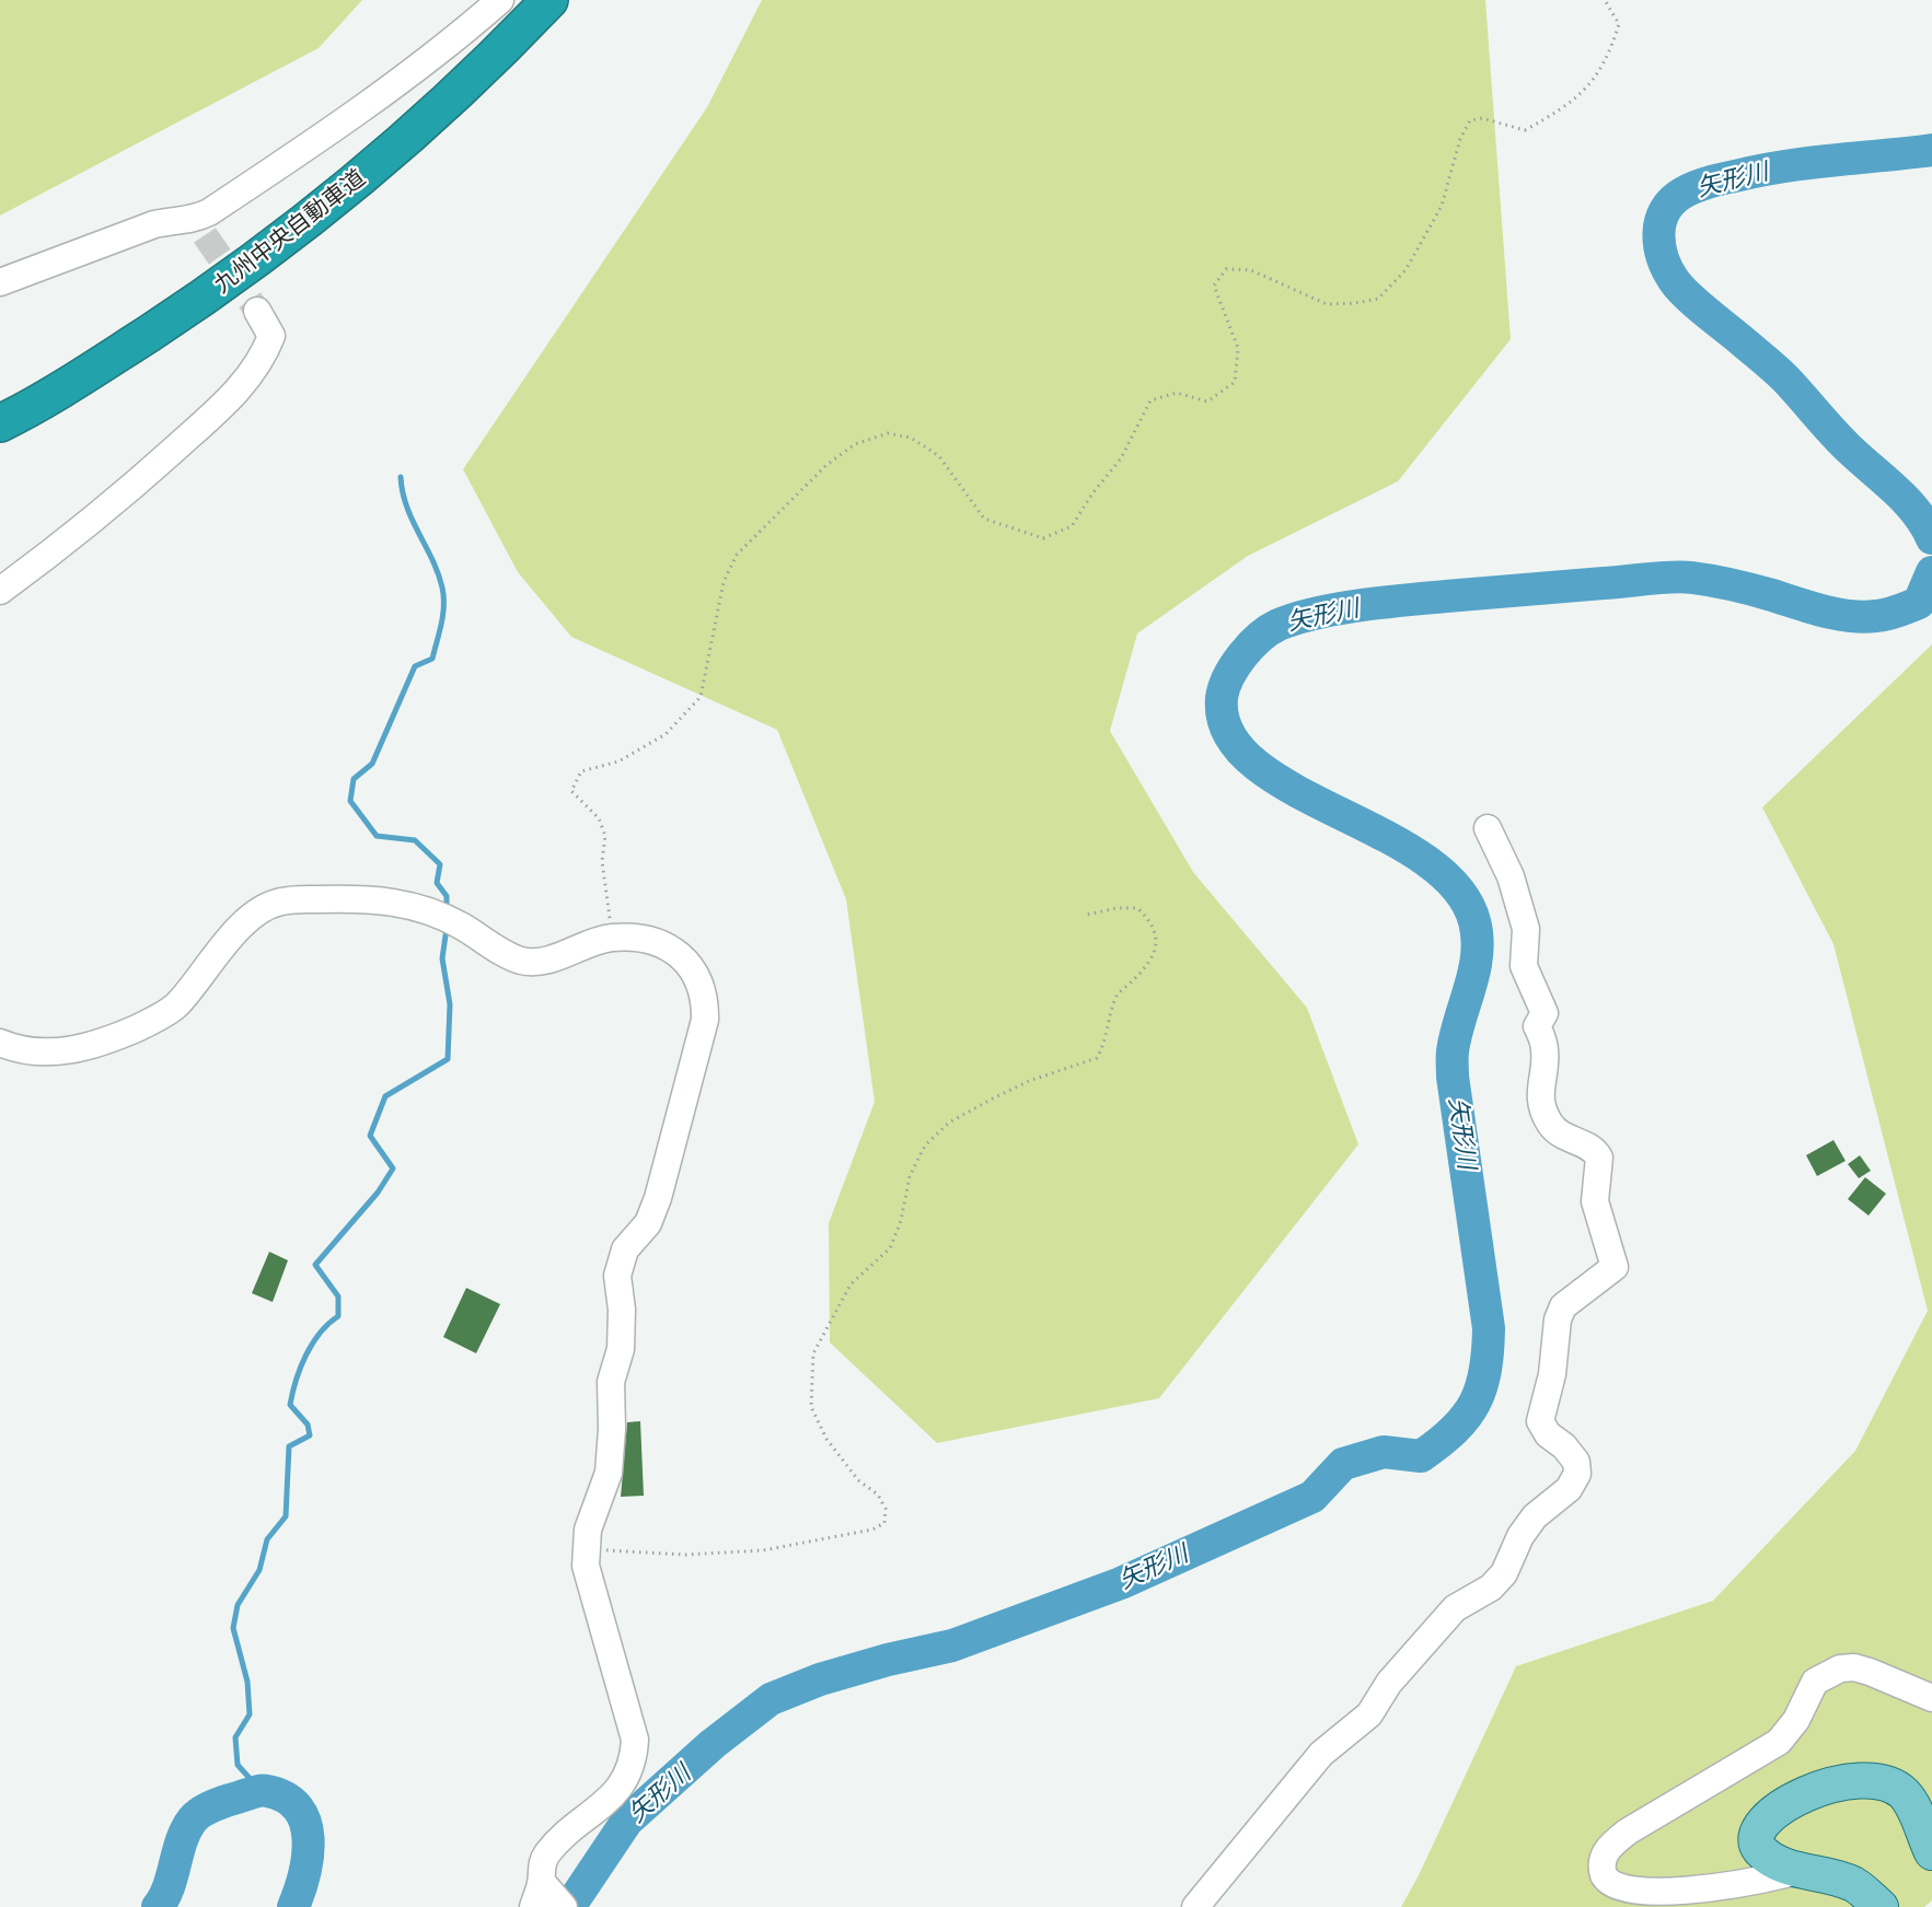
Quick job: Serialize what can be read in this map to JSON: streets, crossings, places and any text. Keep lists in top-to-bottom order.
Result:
{
  "streets": {
    "highway": ["九州中央自動車道"]
  },
  "water": ["矢形川"]
}
